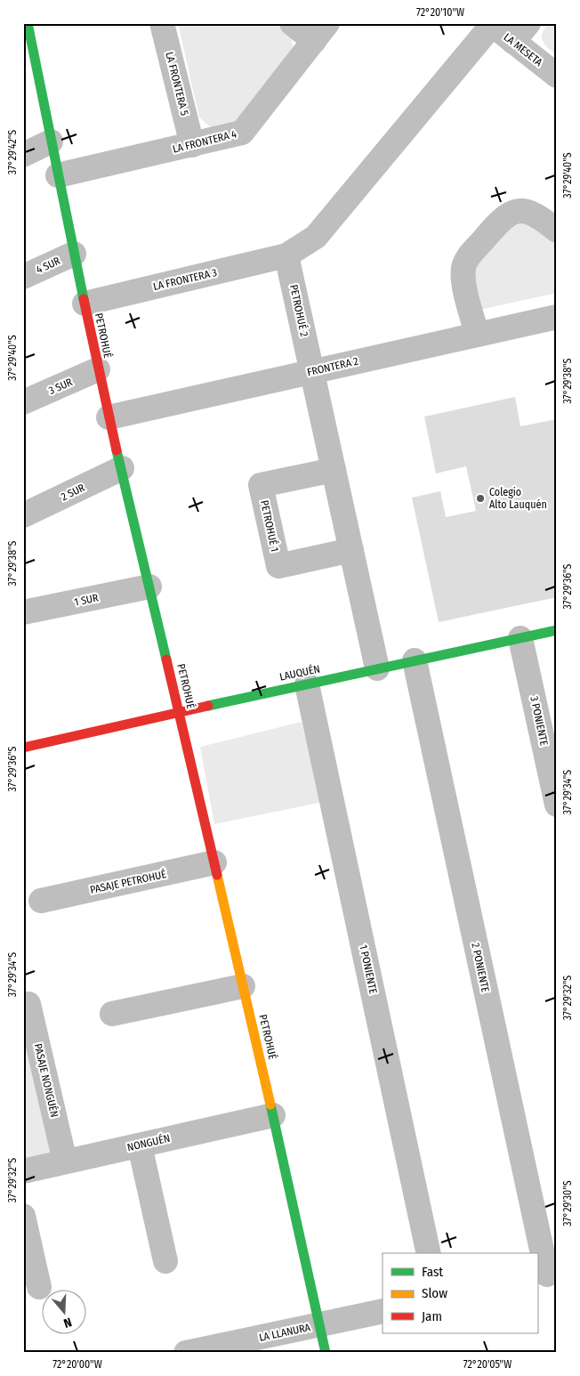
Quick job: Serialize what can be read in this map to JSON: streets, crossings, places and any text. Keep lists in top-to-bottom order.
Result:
{
  "streets": {
    "street": [
      "LA MESETA",
      "LA FRONTERA 5",
      "LA FRONTERA 4",
      "4 SUR",
      "LA FRONTERA 3",
      "PETROHUÉ 2",
      "PETROHUÉ",
      "FRONTERA 2",
      "3 SUR",
      "2 SUR",
      "PETROHUÉ 1",
      "1 SUR",
      "LAUQUÉN",
      "3 PONIENTE",
      "PASAJE PETROHUÉ",
      "2 PONIENTE",
      "1 PONIENTE",
      "PASAJE NONGUÉN",
      "NONGUÉN",
      "LA LLANURA"
    ]
  },
  "crossings": [
    ["LA FRONTERA 5", "LA FRONTERA 4"],
    ["LA FRONTERA 4", "PETROHUÉ"],
    ["4 SUR", "PETROHUÉ"],
    ["LA FRONTERA 3", "PETROHUÉ 2"],
    ["LA FRONTERA 3", "PETROHUÉ"],
    ["PETROHUÉ 2", "FRONTERA 2"],
    ["PETROHUÉ 2", "PETROHUÉ 1"],
    ["PETROHUÉ 2", "LAUQUÉN"],
    ["PETROHUÉ", "FRONTERA 2"],
    ["PETROHUÉ", "3 SUR"],
    ["PETROHUÉ", "2 SUR"],
    ["PETROHUÉ", "1 SUR"],
    ["PETROHUÉ", "LAUQUÉN"],
    ["PETROHUÉ", "PASAJE PETROHUÉ"],
    ["PETROHUÉ", "NONGUÉN"],
    ["PETROHUÉ", "LA LLANURA"],
    ["LAUQUÉN", "3 PONIENTE"],
    ["LAUQUÉN", "2 PONIENTE"],
    ["LAUQUÉN", "1 PONIENTE"],
    ["PASAJE NONGUÉN", "NONGUÉN"]
  ],
  "places": ["Colegio Alto Lauquén"],
  "legend": ["Fast", "Slow", "Jam"],
  "north": "bottom",
  "coordinates": [
    "72°20'10\"W",
    "37°29'42\"S",
    "37°29'40\"S",
    "37°29'38\"S",
    "37°29'36\"S",
    "37°29'34\"S",
    "37°29'32\"S",
    "37°29'30\"S",
    "72°20'00\"W",
    "72°20'05\"W"
  ]
}
